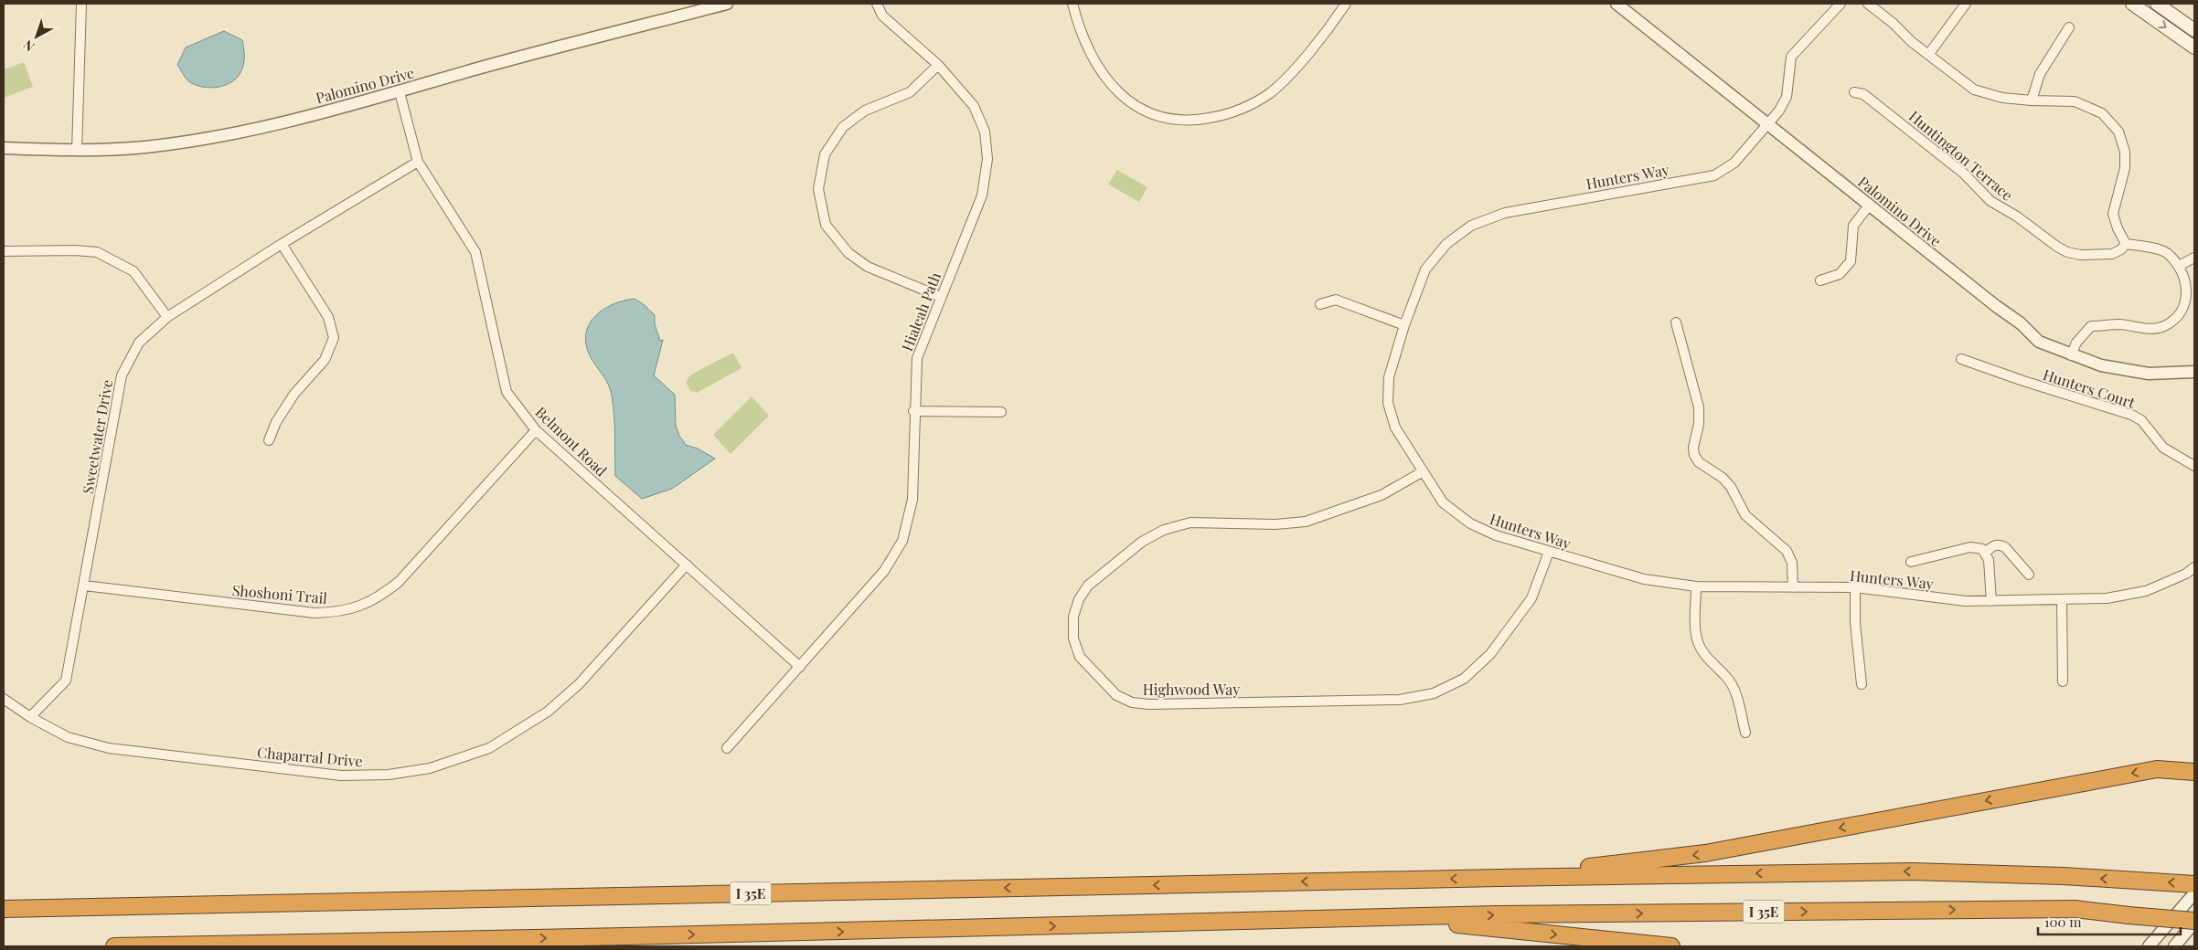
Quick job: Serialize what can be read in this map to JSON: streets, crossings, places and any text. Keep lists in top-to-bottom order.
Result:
{
  "streets": {
    "highway": ["I 35E"],
    "street": [
      "Palomino Drive",
      "Huntington Terrace",
      "Hunters Way",
      "Hialeah Path",
      "Hunters Court",
      "Sweetwater Drive",
      "Belmont Road",
      "Shoshoni Trail",
      "Highwood Way",
      "Chaparral Drive"
    ]
  },
  "crossings": [
    ["Palomino Drive", "Hunters Way"],
    ["Palomino Drive", "Belmont Road"],
    ["Hunters Way", "Highwood Way"],
    ["Hialeah Path", "Belmont Road"],
    ["Sweetwater Drive", "Belmont Road"],
    ["Sweetwater Drive", "Shoshoni Trail"],
    ["Sweetwater Drive", "Chaparral Drive"],
    ["Belmont Road", "Shoshoni Trail"],
    ["Belmont Road", "Chaparral Drive"]
  ],
  "scale_bar": "100 m",
  "north": "bottom left"
}
